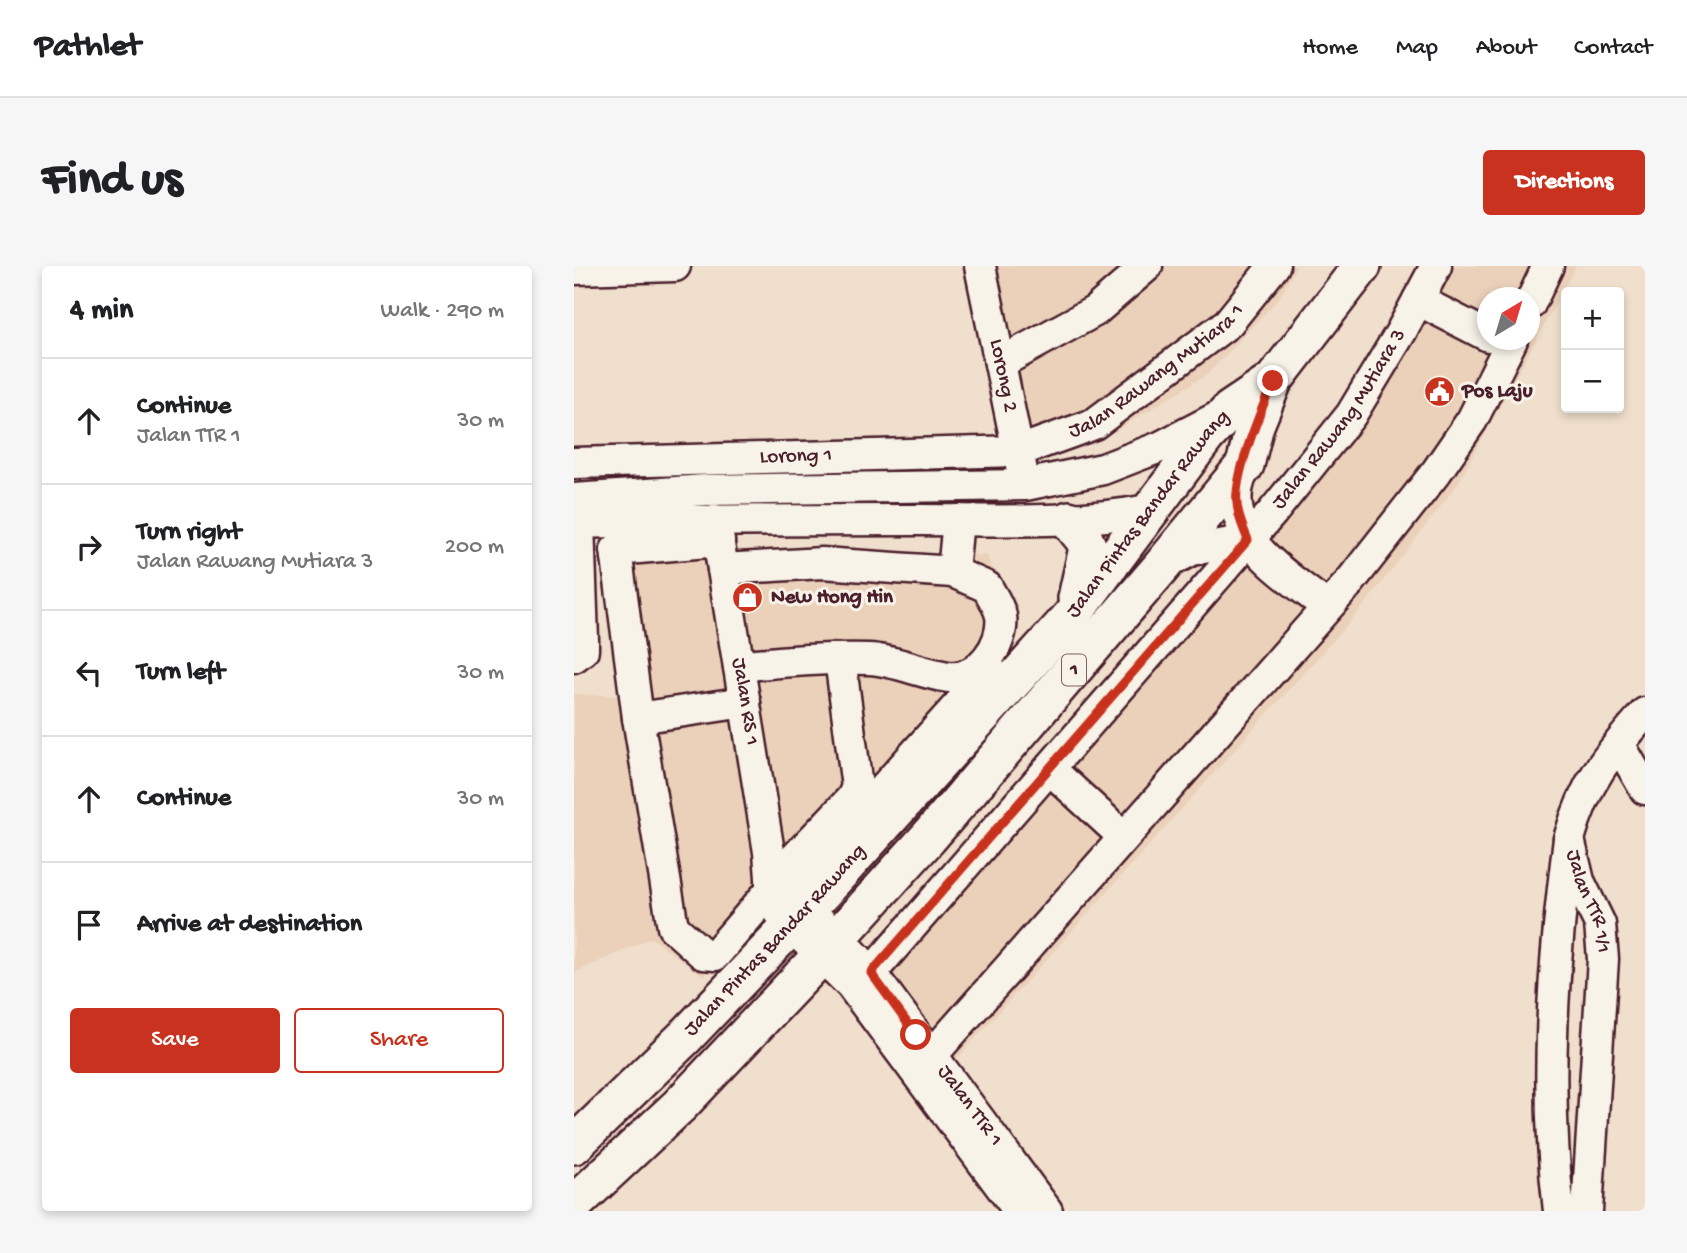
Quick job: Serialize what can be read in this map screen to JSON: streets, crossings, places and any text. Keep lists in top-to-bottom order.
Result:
{
  "streets": {
    "main road": ["Jalan Pintas Bandar Rawang", "1"],
    "street": [
      "Jalan Rawang Mutiara 1",
      "Lorong 2",
      "Jalan Rawang Mutiara 3",
      "Lorong 1",
      "Jalan RS 1",
      "Jalan TTR 1/1",
      "Jalan TTR 1"
    ]
  },
  "crossings": [
    ["Jalan Rawang Mutiara 1", "Lorong 2"],
    ["Jalan Rawang Mutiara 1", "Lorong 1"],
    ["Lorong 2", "Lorong 1"],
    ["Jalan Rawang Mutiara 3", "Jalan TTR 1"],
    ["Jalan Pintas Bandar Rawang", "Jalan RS 1"],
    ["Jalan Pintas Bandar Rawang", "Jalan TTR 1"]
  ],
  "places": {
    "public building": ["Pos Laju"],
    "shop": ["New Hong Hin"]
  },
  "north": "top right",
  "page": {
    "header": "Pathlet",
    "nav": [
      "Home",
      "Map",
      "About",
      "Contact"
    ],
    "buttons": [
      "Directions",
      ["Save", "Share"]
    ],
    "title": "Find us",
    "heading": ["4 min", "Walk · 290 m"],
    "map_buttons": ["+", "−"],
    "list": [
      ["Continue", "Jalan TTR 1", "30 m"],
      ["Turn right", "Jalan Rawang Mutiara 3", "200 m"],
      ["Turn left", "30 m"],
      ["Continue", "30 m"],
      "Arrive at destination"
    ]
  }
}
